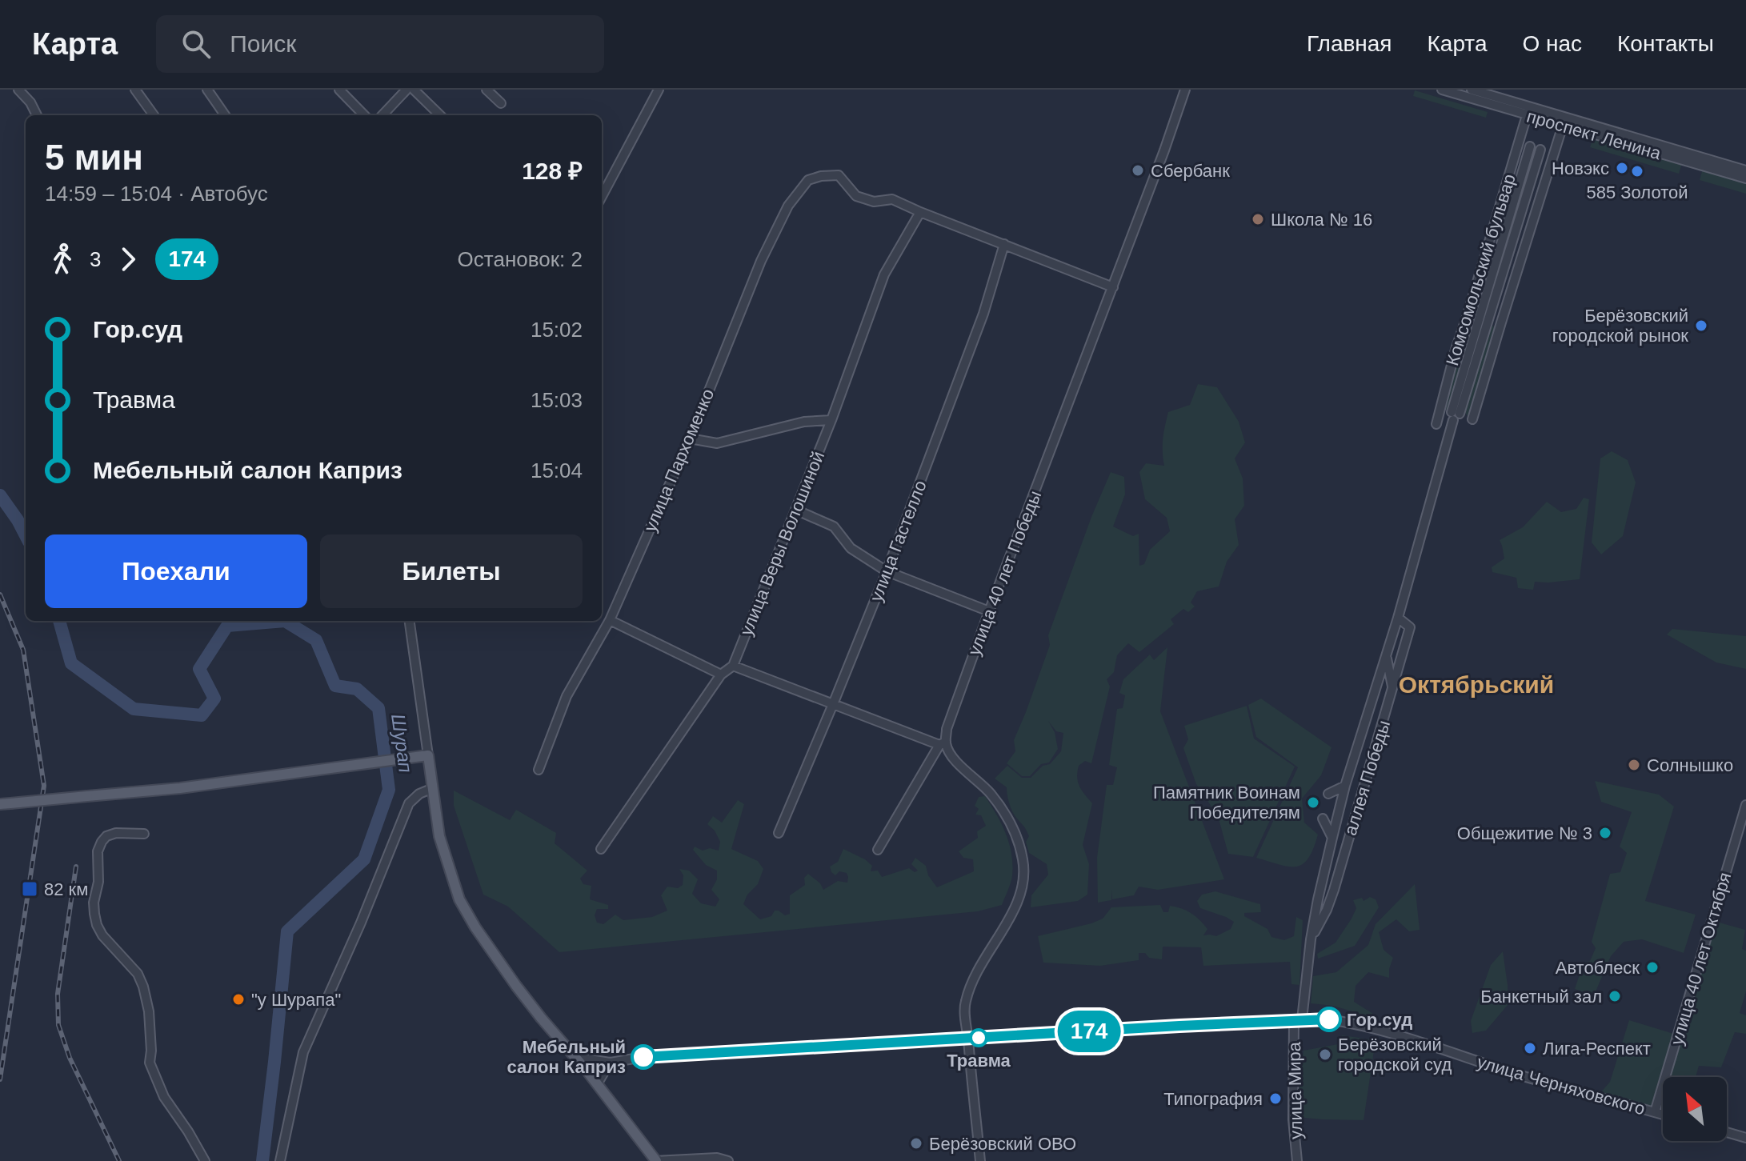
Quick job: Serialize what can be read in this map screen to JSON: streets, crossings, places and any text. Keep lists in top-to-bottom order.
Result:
{
  "streets": {
    "street": [
      "проспект Ленина",
      "Комсомольский бульвар",
      "улица Пархоменко",
      "улица Гастелло",
      "улица Веры Волошиной",
      "улица 40 лет Победы",
      "аллея Победы",
      "улица 40 лет Октября",
      "улица Черняховского",
      "улица Мира"
    ]
  },
  "crossings": [
    ["проспект Ленина", "Комсомольский бульвар"],
    ["улица Пархоменко", "улица Веры Волошиной"],
    ["аллея Победы", "улица Мира"],
    ["улица 40 лет Октября", "улица Черняховского"],
    ["улица Черняховского", "улица Мира"]
  ],
  "districts": ["Октябрьский"],
  "water": ["Шурап"],
  "places": {
    "other": [
      "Новэкс",
      "Сбербанк",
      "585 Золотой",
      "Школа № 16",
      "Берёзовский городской рынок",
      "Солнышко",
      "Памятник Воинам Победителям",
      "Общежитие № 3",
      "Автоблеск",
      "Банкетный зал",
      "\"у Шурапа\"",
      "Гор.суд",
      "Травма",
      "Лига-Респект",
      "Берёзовский городской суд",
      "Мебельный салон Каприз",
      "Типография",
      "Берёзовский ОВО"
    ],
    "transit": ["82 км"]
  },
  "lines": ["bus line 174"],
  "north": "top left",
  "page": {
    "header": "Карта",
    "search": "Поиск",
    "nav": [
      "Главная",
      "Карта",
      "О нас",
      "Контакты"
    ],
    "on_map": "174",
    "heading": ["5 мин", "14:59 – 15:04 · Автобус", "128 ₽"],
    "legs": ["3", "174", "Остановок: 2"],
    "list": [
      {
        "name": "Гор.суд",
        "value": "15:02"
      },
      {
        "name": "Травма",
        "value": "15:03"
      },
      {
        "name": "Мебельный салон Каприз",
        "value": "15:04"
      }
    ],
    "buttons": ["Поехали", "Билеты"]
  }
}
